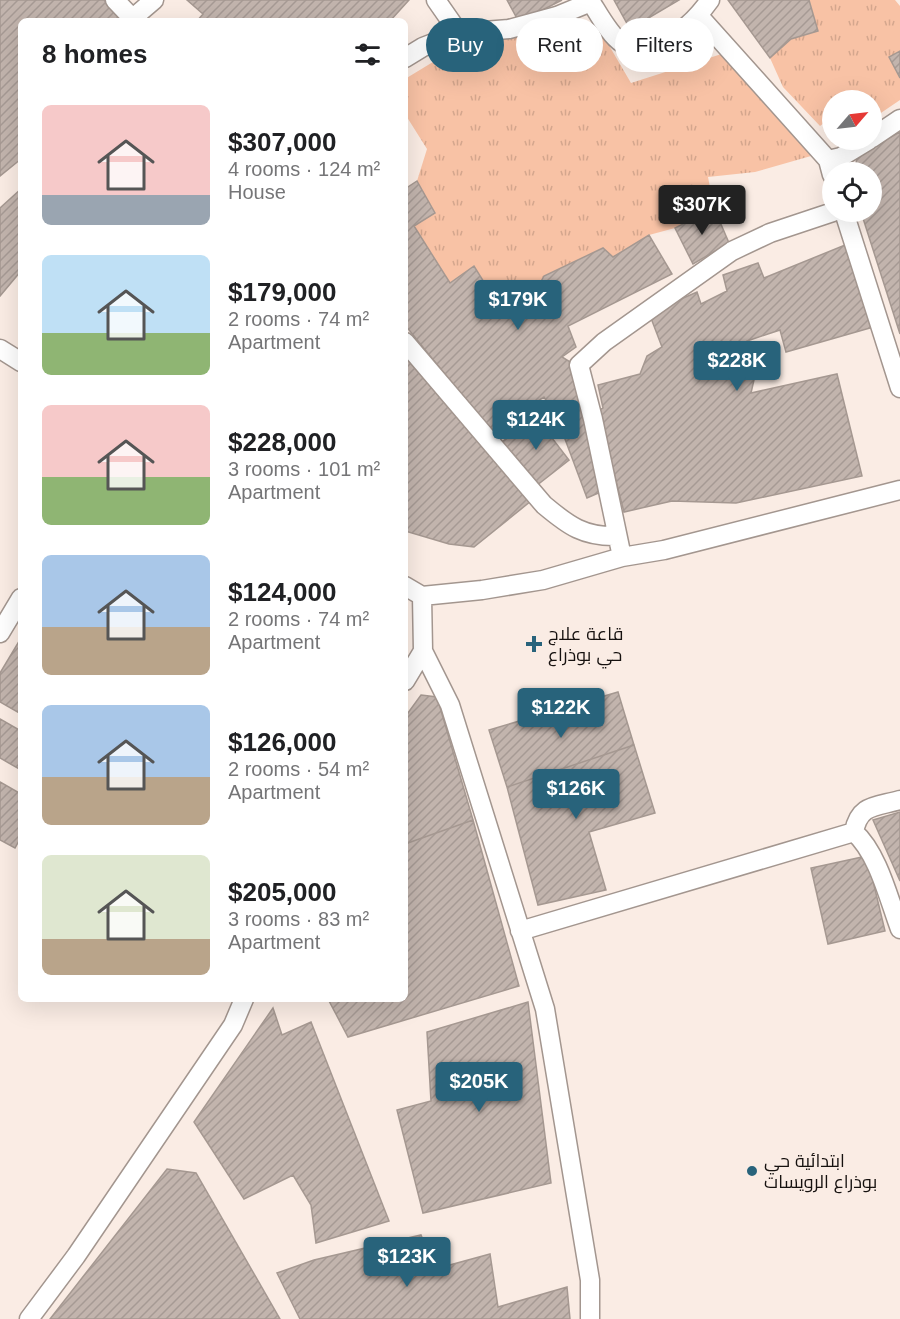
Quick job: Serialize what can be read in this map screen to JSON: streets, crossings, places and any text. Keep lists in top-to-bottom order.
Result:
{
  "places": {
    "health": ["قاعة علاج حي بوذراع"],
    "other": ["ابتدائية حي بوذراع الرويسات"]
  },
  "north": "top right",
  "page": {
    "chip": ["Buy", "Rent", "Filters"],
    "heading": "8 homes",
    "list": [
      {
        "name": "$307,000",
        "note": "4 rooms · 124 m² · House"
      },
      {
        "name": "$179,000",
        "note": "2 rooms · 74 m² · Apartment"
      },
      {
        "name": "$228,000",
        "note": "3 rooms · 101 m² · Apartment"
      },
      {
        "name": "$124,000",
        "note": "2 rooms · 74 m² · Apartment"
      },
      {
        "name": "$126,000",
        "note": "2 rooms · 54 m² · Apartment"
      },
      {
        "name": "$205,000",
        "note": "3 rooms · 83 m² · Apartment"
      }
    ],
    "price": [
      "$307K",
      "$179K",
      "$228K",
      "$124K",
      "$122K",
      "$126K",
      "$205K",
      "$123K"
    ]
  }
}
